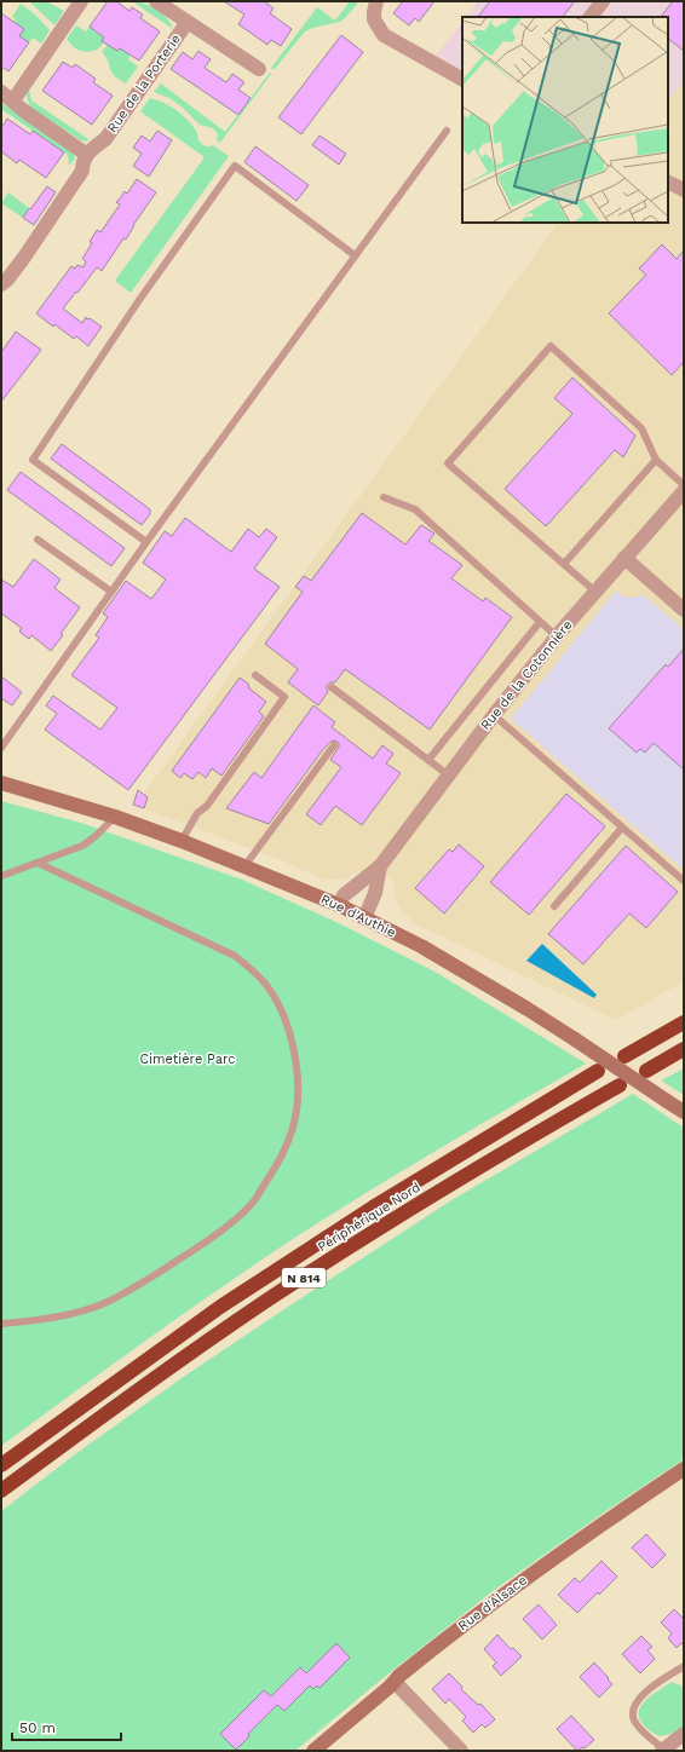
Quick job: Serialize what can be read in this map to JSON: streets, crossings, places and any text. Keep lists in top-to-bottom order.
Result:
{
  "streets": {
    "highway": ["Périphérique Nord", "N 814"],
    "street": [
      "Rue de la Porterie",
      "Rue de la Cotonnière",
      "Rue d'Authie",
      "Rue d'Alsace"
    ]
  },
  "crossings": [
    ["Rue de la Cotonnière", "Rue d'Authie"]
  ],
  "parks": ["Cimetière Parc"],
  "scale_bar": "50 m"
}
